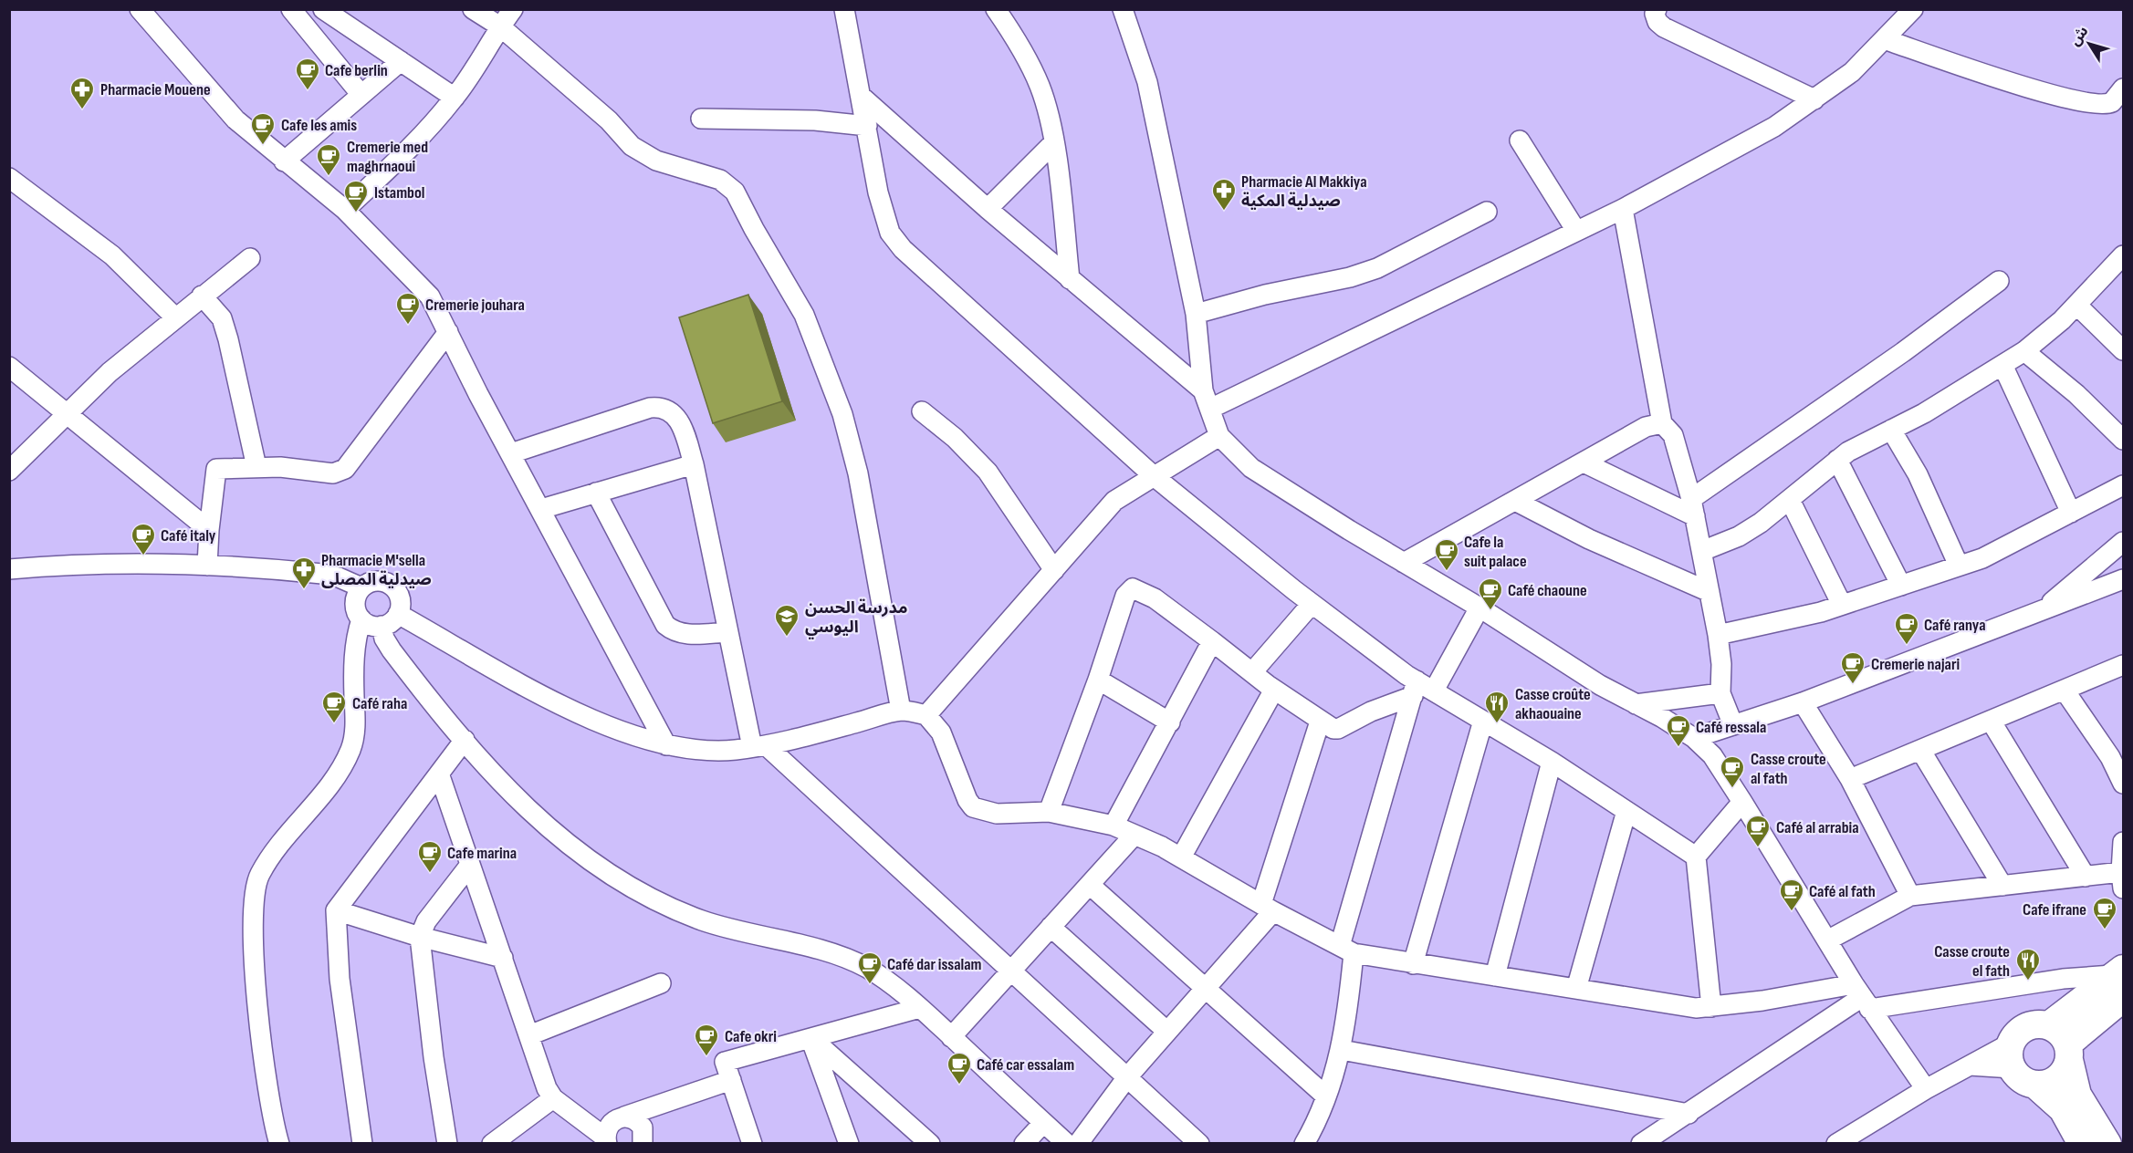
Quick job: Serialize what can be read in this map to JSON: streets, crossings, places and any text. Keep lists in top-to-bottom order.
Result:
{
  "places": {
    "cafe": [
      "Cafe berlin",
      "Cafe les amis",
      "Cremerie med maghrnaoui",
      "Istambol",
      "Cremerie jouhara",
      "Café italy",
      "Cafe la suit palace",
      "Café chaoune",
      "Café ranya",
      "Cremerie najari",
      "Café raha",
      "Café ressala",
      "Casse croute al fath",
      "Café al arrabia",
      "Cafe marina",
      "Café al fath",
      "Cafe ifrane",
      "Café dar issalam",
      "Cafe okri",
      "Café car essalam"
    ],
    "pharmacy": ["Pharmacie Mouene", "Pharmacie Al Makkiya صيدلية المكية", "Pharmacie M'sella صيدلية المصلى"],
    "school or university": ["مدرسة الحسن اليوسي"],
    "restaurant": ["Casse croûte akhaouaine", "Casse croute el fath"]
  },
  "north": "top left"
}
